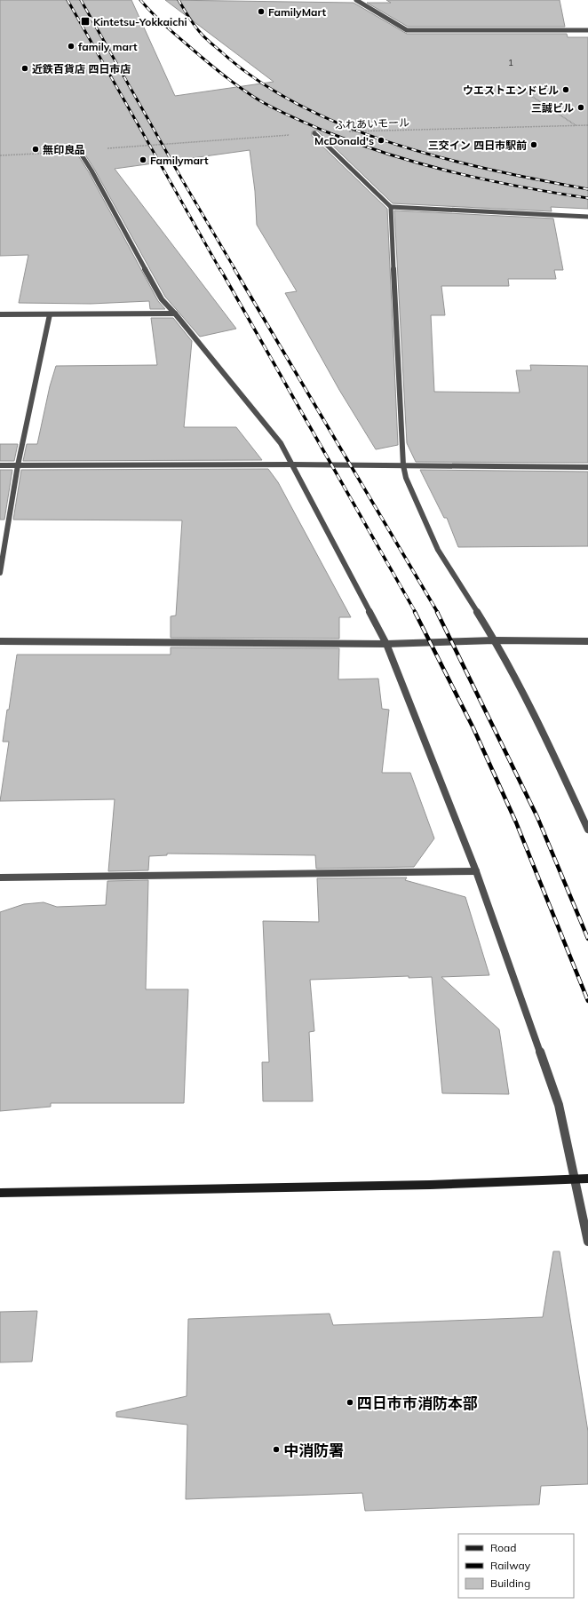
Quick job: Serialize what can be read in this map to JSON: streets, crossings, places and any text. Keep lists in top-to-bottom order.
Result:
{
  "streets": {
    "path": ["ふれあいモール"]
  },
  "places": {
    "other": [
      "FamilyMart",
      "family mart",
      "近鉄百貨店 四日市店",
      "ウエストエンドビル",
      "三誠ビル",
      "McDonald's",
      "三交イン 四日市駅前",
      "無印良品",
      "Familymart",
      "四日市市消防本部",
      "中消防署"
    ],
    "transit": ["Kintetsu-Yokkaichi"]
  },
  "house_numbers": ["1"],
  "legend": ["Road", "Railway", "Building"]
}
